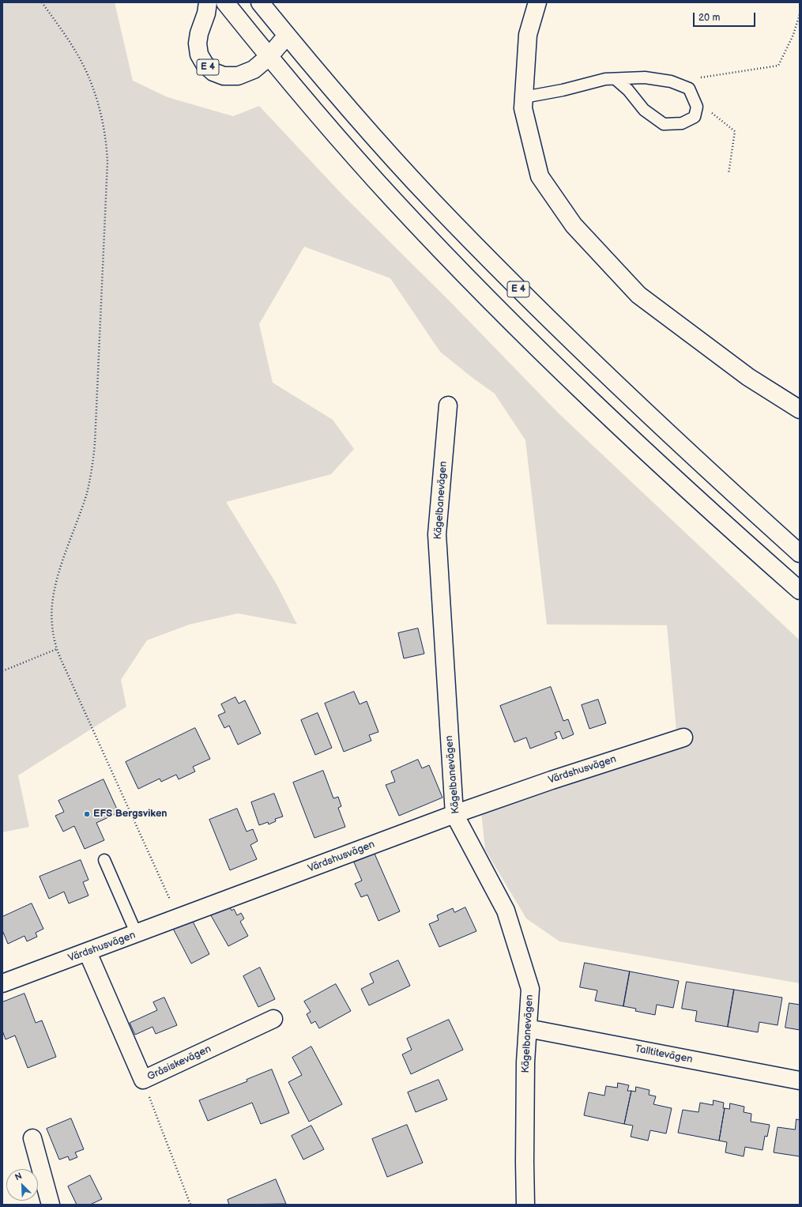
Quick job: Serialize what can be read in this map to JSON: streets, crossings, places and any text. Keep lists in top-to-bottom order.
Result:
{
  "streets": {
    "main road": [
      "E 4",
      "Kägelbanevägen",
      "Värdshusvägen",
      "Talltitevägen",
      "Gråsiskevägen"
    ]
  },
  "crossings": [
    ["Kägelbanevägen", "Värdshusvägen"],
    ["Kägelbanevägen", "Talltitevägen"],
    ["Värdshusvägen", "Gråsiskevägen"]
  ],
  "places": ["EFS Bergsviken"],
  "scale_bar": "20 m",
  "north": "top left"
}
